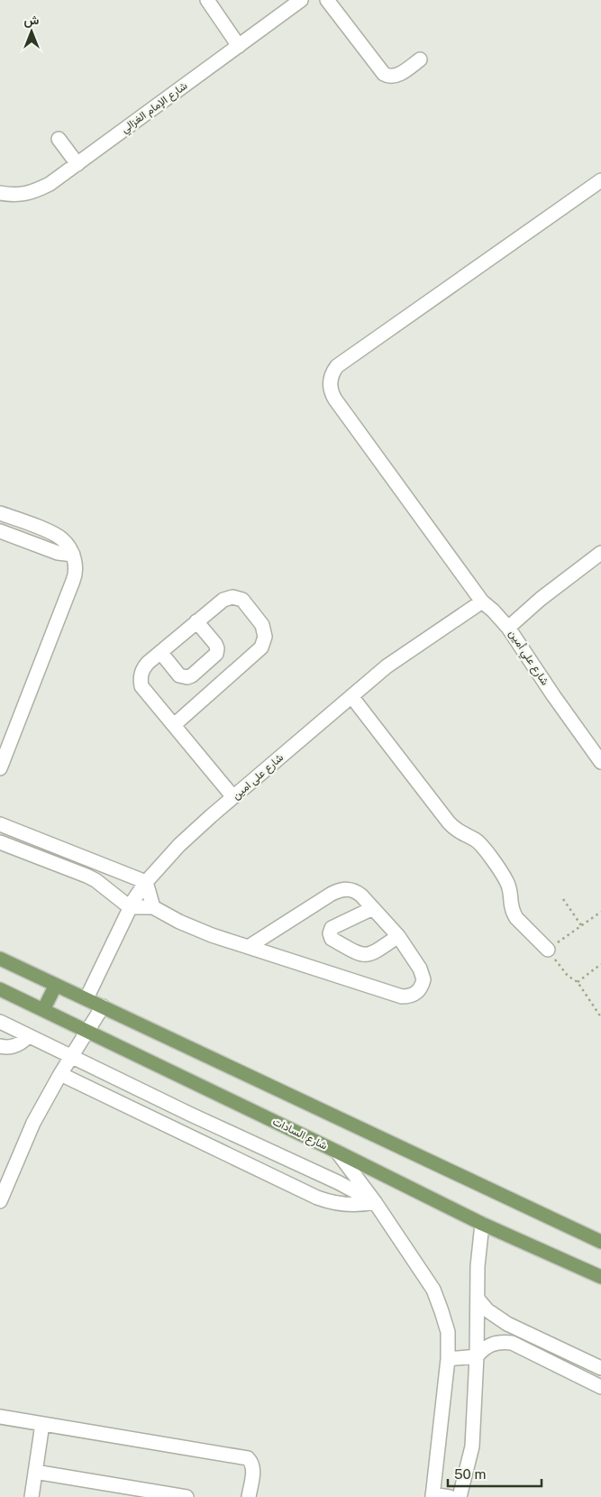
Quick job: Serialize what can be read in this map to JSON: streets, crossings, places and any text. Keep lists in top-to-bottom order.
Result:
{
  "streets": {
    "main road": ["شارع السادات"],
    "street": ["شارع الإمام الغزالي", "شارع علي أمين", "شارع على امين"]
  },
  "scale_bar": "50 m",
  "north": "top"
}
